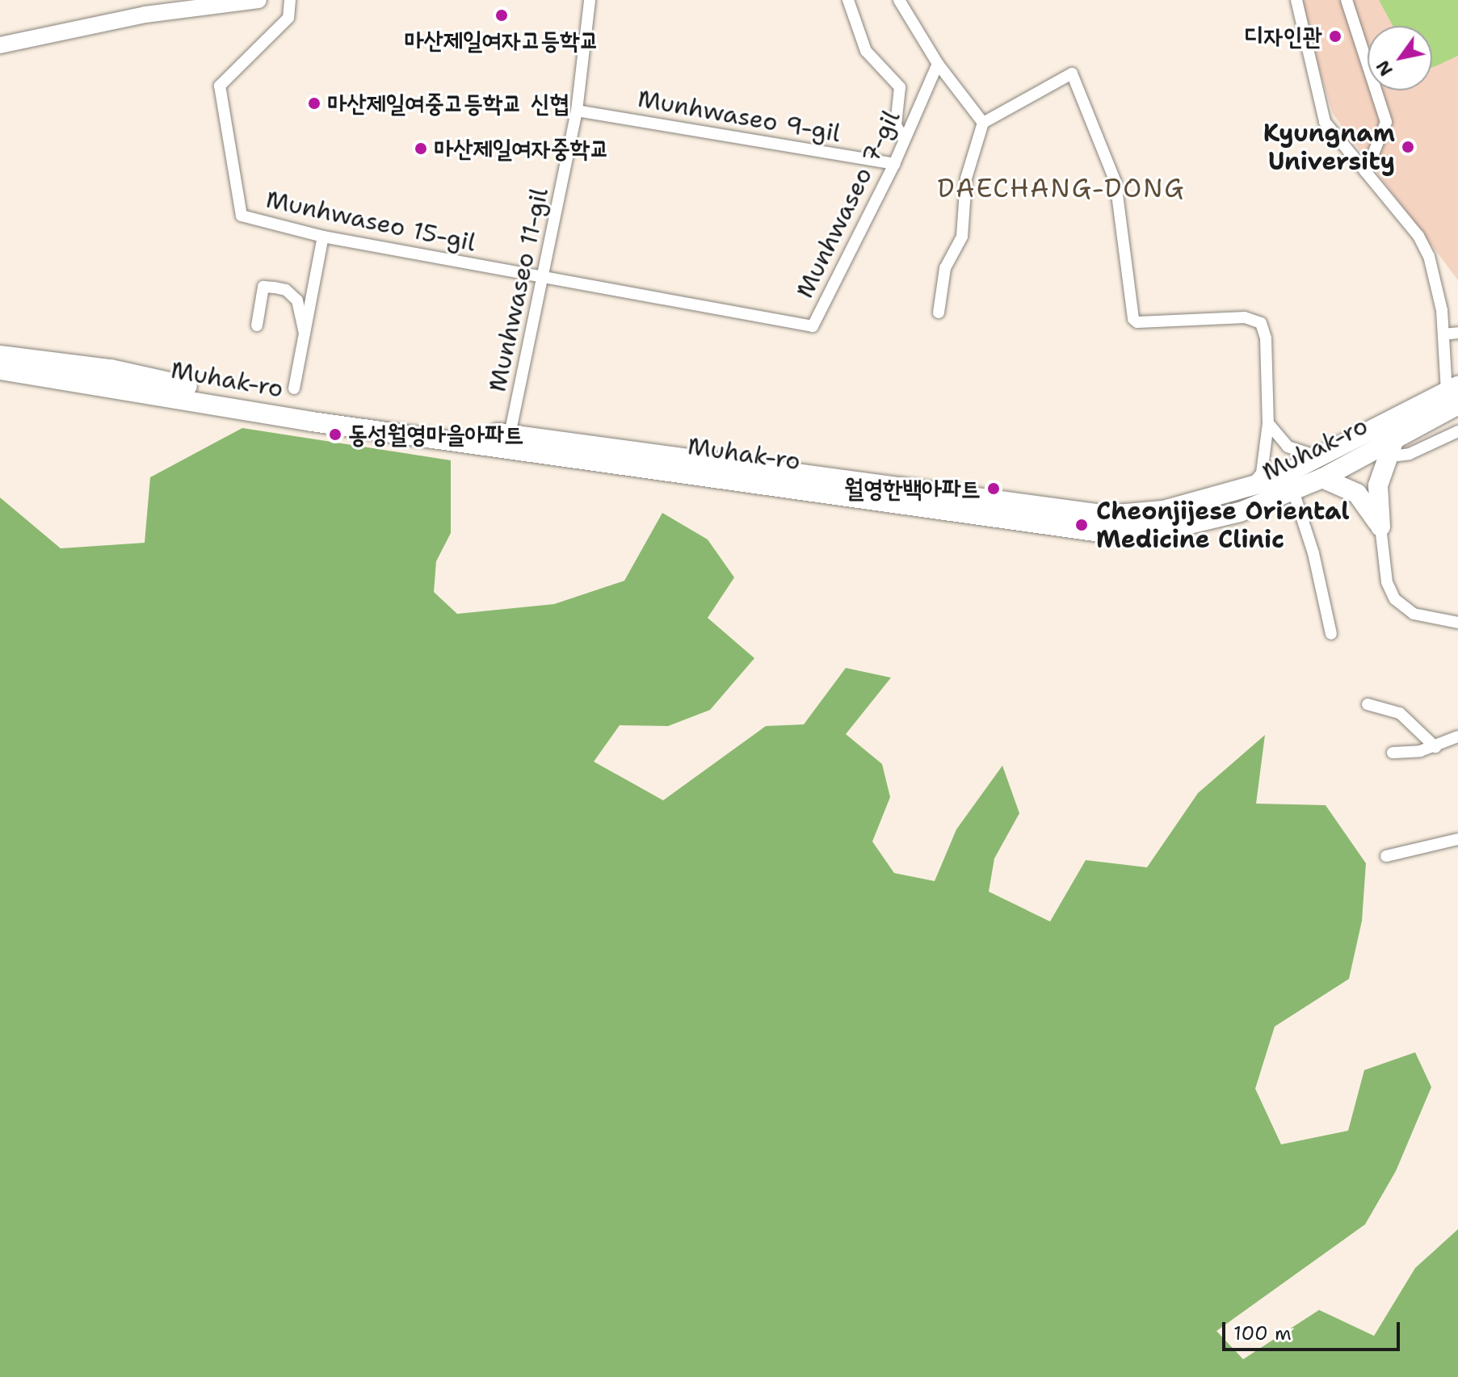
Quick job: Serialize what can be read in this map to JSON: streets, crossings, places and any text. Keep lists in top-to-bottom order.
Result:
{
  "streets": {
    "main road": ["Muhak-ro"],
    "street": [
      "Munhwaseo 9-gil",
      "Munhwaseo 7-gil",
      "Munhwaseo 15-gil",
      "Munhwaseo 11-gil"
    ]
  },
  "crossings": [
    ["Munhwaseo 9-gil", "Munhwaseo 7-gil"],
    ["Munhwaseo 9-gil", "Munhwaseo 11-gil"],
    ["Munhwaseo 7-gil", "Munhwaseo 15-gil"],
    ["Munhwaseo 7-gil", "Munhwaseo 11-gil"],
    ["Munhwaseo 15-gil", "Munhwaseo 11-gil"],
    ["Munhwaseo 11-gil", "Muhak-ro"]
  ],
  "districts": ["DAECHANG-DONG"],
  "places": [
    "마산제일여자고등학교",
    "디자인관",
    "마산제일여중고등학교 신협",
    "Kyungnam University",
    "마산제일여자중학교",
    "동성월영마을아파트",
    "월영한백아파트",
    "Cheonjijese Oriental Medicine Clinic"
  ],
  "scale_bar": "100 m",
  "north": "bottom left"
}
